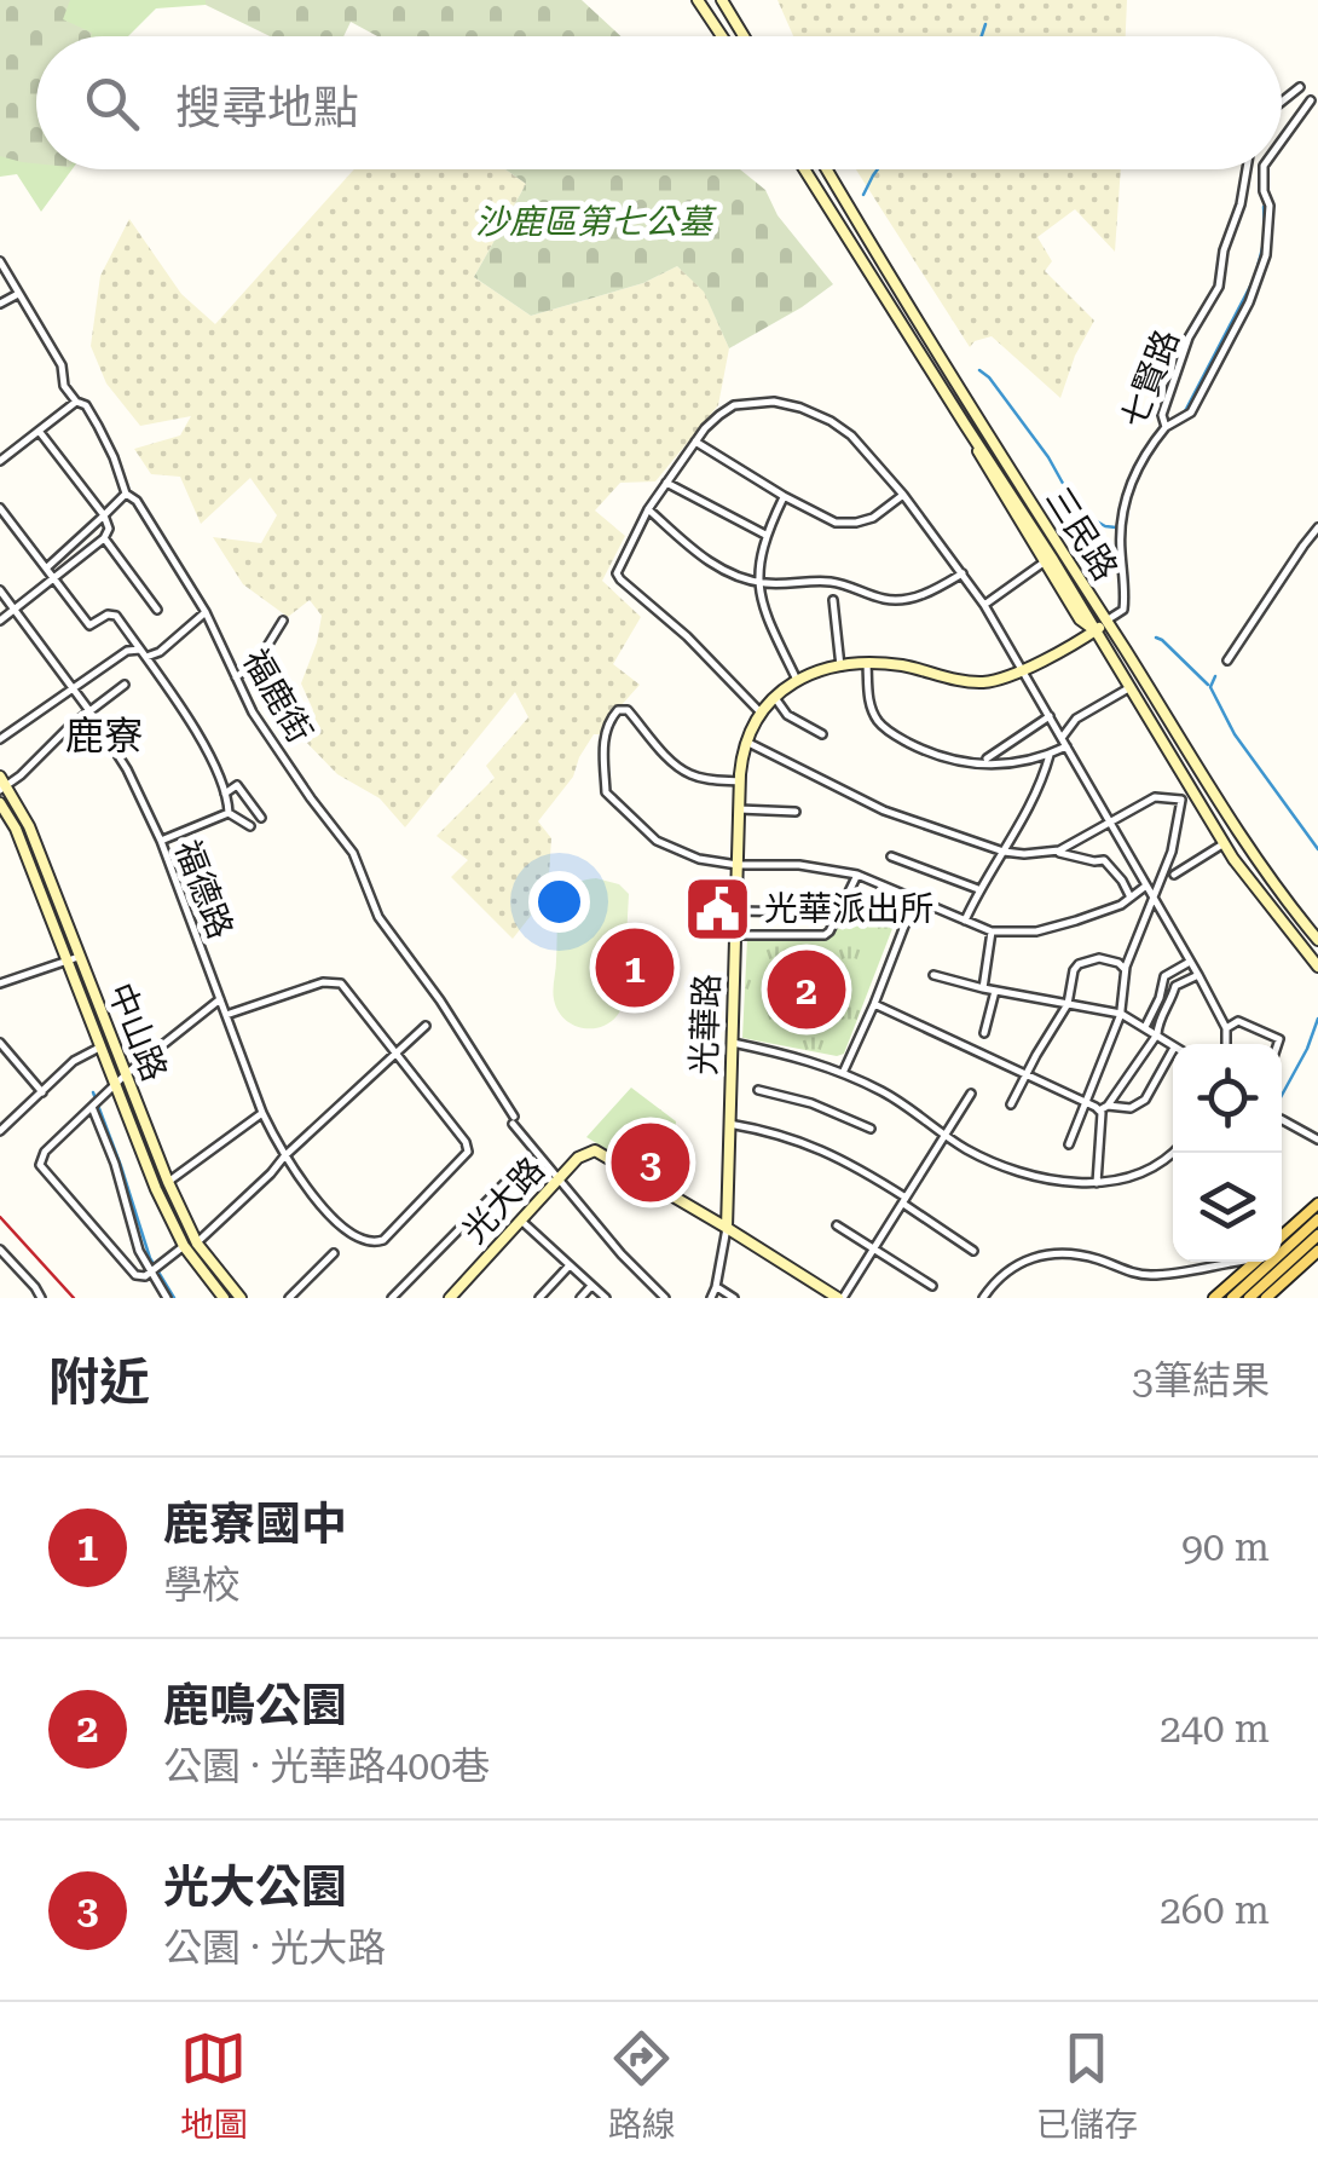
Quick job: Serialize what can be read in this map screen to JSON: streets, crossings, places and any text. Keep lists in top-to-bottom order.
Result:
{
  "streets": {
    "street": [
      "七賢路",
      "三民路",
      "福鹿街",
      "福德路",
      "光華路",
      "中山路",
      "光大路"
    ]
  },
  "crossings": [
    ["七賢路", "三民路"],
    ["七賢路", "光華路"],
    ["三民路", "光華路"],
    ["福鹿街", "光大路"],
    ["光華路", "光大路"]
  ],
  "districts": ["鹿寮"],
  "parks": ["沙鹿區第七公墓"],
  "places": {
    "public building": ["光華派出所"]
  },
  "page": {
    "search": "搜尋地點",
    "pins": ["1", "2", "3"],
    "heading": ["附近", "3筆結果"],
    "list": [
      {
        "mark": "1",
        "name": "鹿寮國中",
        "note": "學校",
        "value": "90 m"
      },
      {
        "mark": "2",
        "name": "鹿鳴公園",
        "note": "公園 · 光華路400巷",
        "value": "240 m"
      },
      {
        "mark": "3",
        "name": "光大公園",
        "note": "公園 · 光大路",
        "value": "260 m"
      }
    ],
    "nav": ["地圖", "路線", "已儲存"]
  }
}
